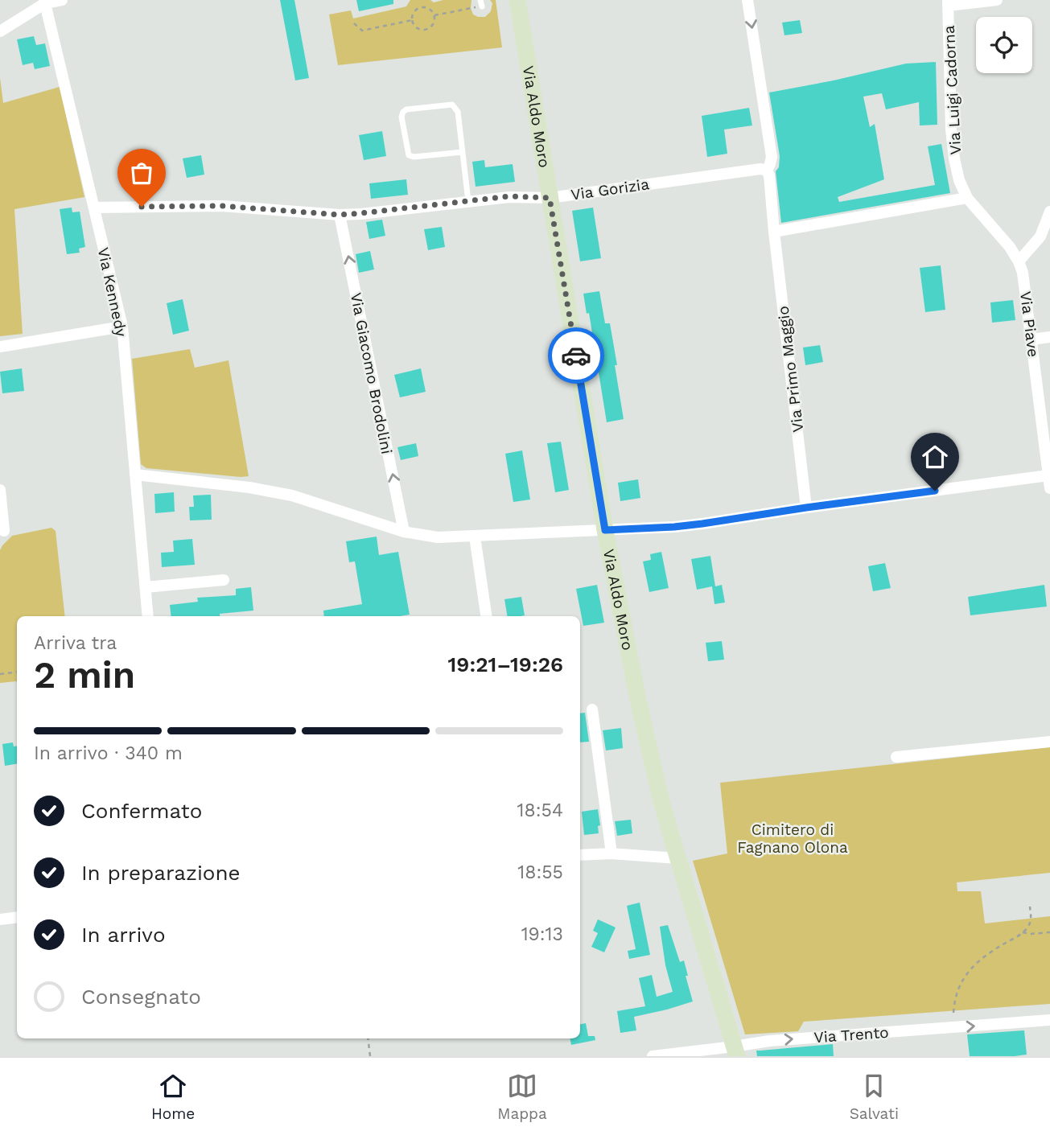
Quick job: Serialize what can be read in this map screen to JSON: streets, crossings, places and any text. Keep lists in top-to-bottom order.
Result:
{
  "streets": {
    "main road": ["Via Aldo Moro"],
    "street": [
      "Via Luigi Cadorna",
      "Via Gorizia",
      "Via Kennedy",
      "Via Piave",
      "Via Primo Maggio",
      "Via Giacomo Brodolini",
      "Via Trento"
    ]
  },
  "crossings": [
    ["Via Luigi Cadorna", "Via Piave"],
    ["Via Aldo Moro", "Via Gorizia"],
    ["Via Aldo Moro", "Via Trento"],
    ["Via Gorizia", "Via Kennedy"],
    ["Via Gorizia", "Via Giacomo Brodolini"]
  ],
  "one_way": ["Via Giacomo Brodolini", "Via Trento"],
  "parks": ["Cimitero di Fagnano Olona"],
  "page": {
    "heading": ["2 min", "Arriva tra", "19:21–19:26"],
    "bar": "In arrivo · 340 m",
    "list": [
      ["Confermato", "18:54"],
      ["In preparazione", "18:55"],
      ["In arrivo", "19:13"],
      "Consegnato"
    ],
    "tabs": ["Home", "Mappa", "Salvati"]
  }
}
